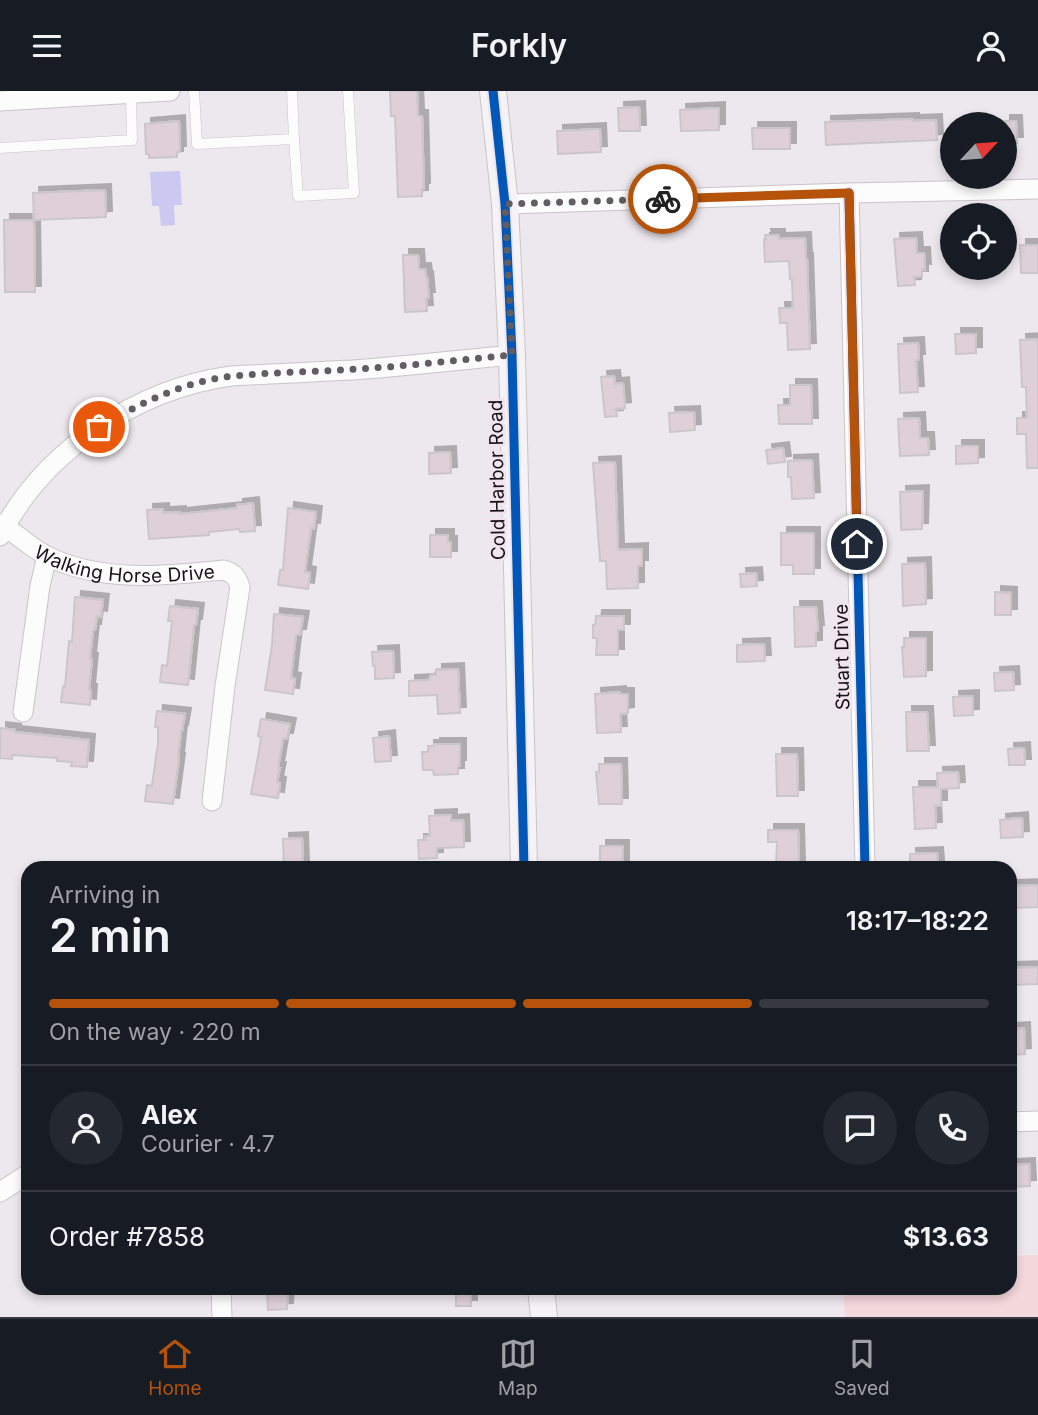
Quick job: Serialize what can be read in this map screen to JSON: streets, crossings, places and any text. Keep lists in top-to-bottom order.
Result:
{
  "streets": {
    "main road": ["Cold Harbor Road"],
    "street": ["Walking Horse Drive", "Stuart Drive"]
  },
  "north": "top right",
  "page": {
    "header": "Forkly",
    "heading": ["2 min", "Arriving in", "18:17–18:22"],
    "panel": [
      "Alex",
      "Courier · 4.7",
      "Order #7858",
      "$13.63"
    ],
    "bar": "On the way · 220 m",
    "tabs": ["Home", "Map", "Saved"]
  }
}
